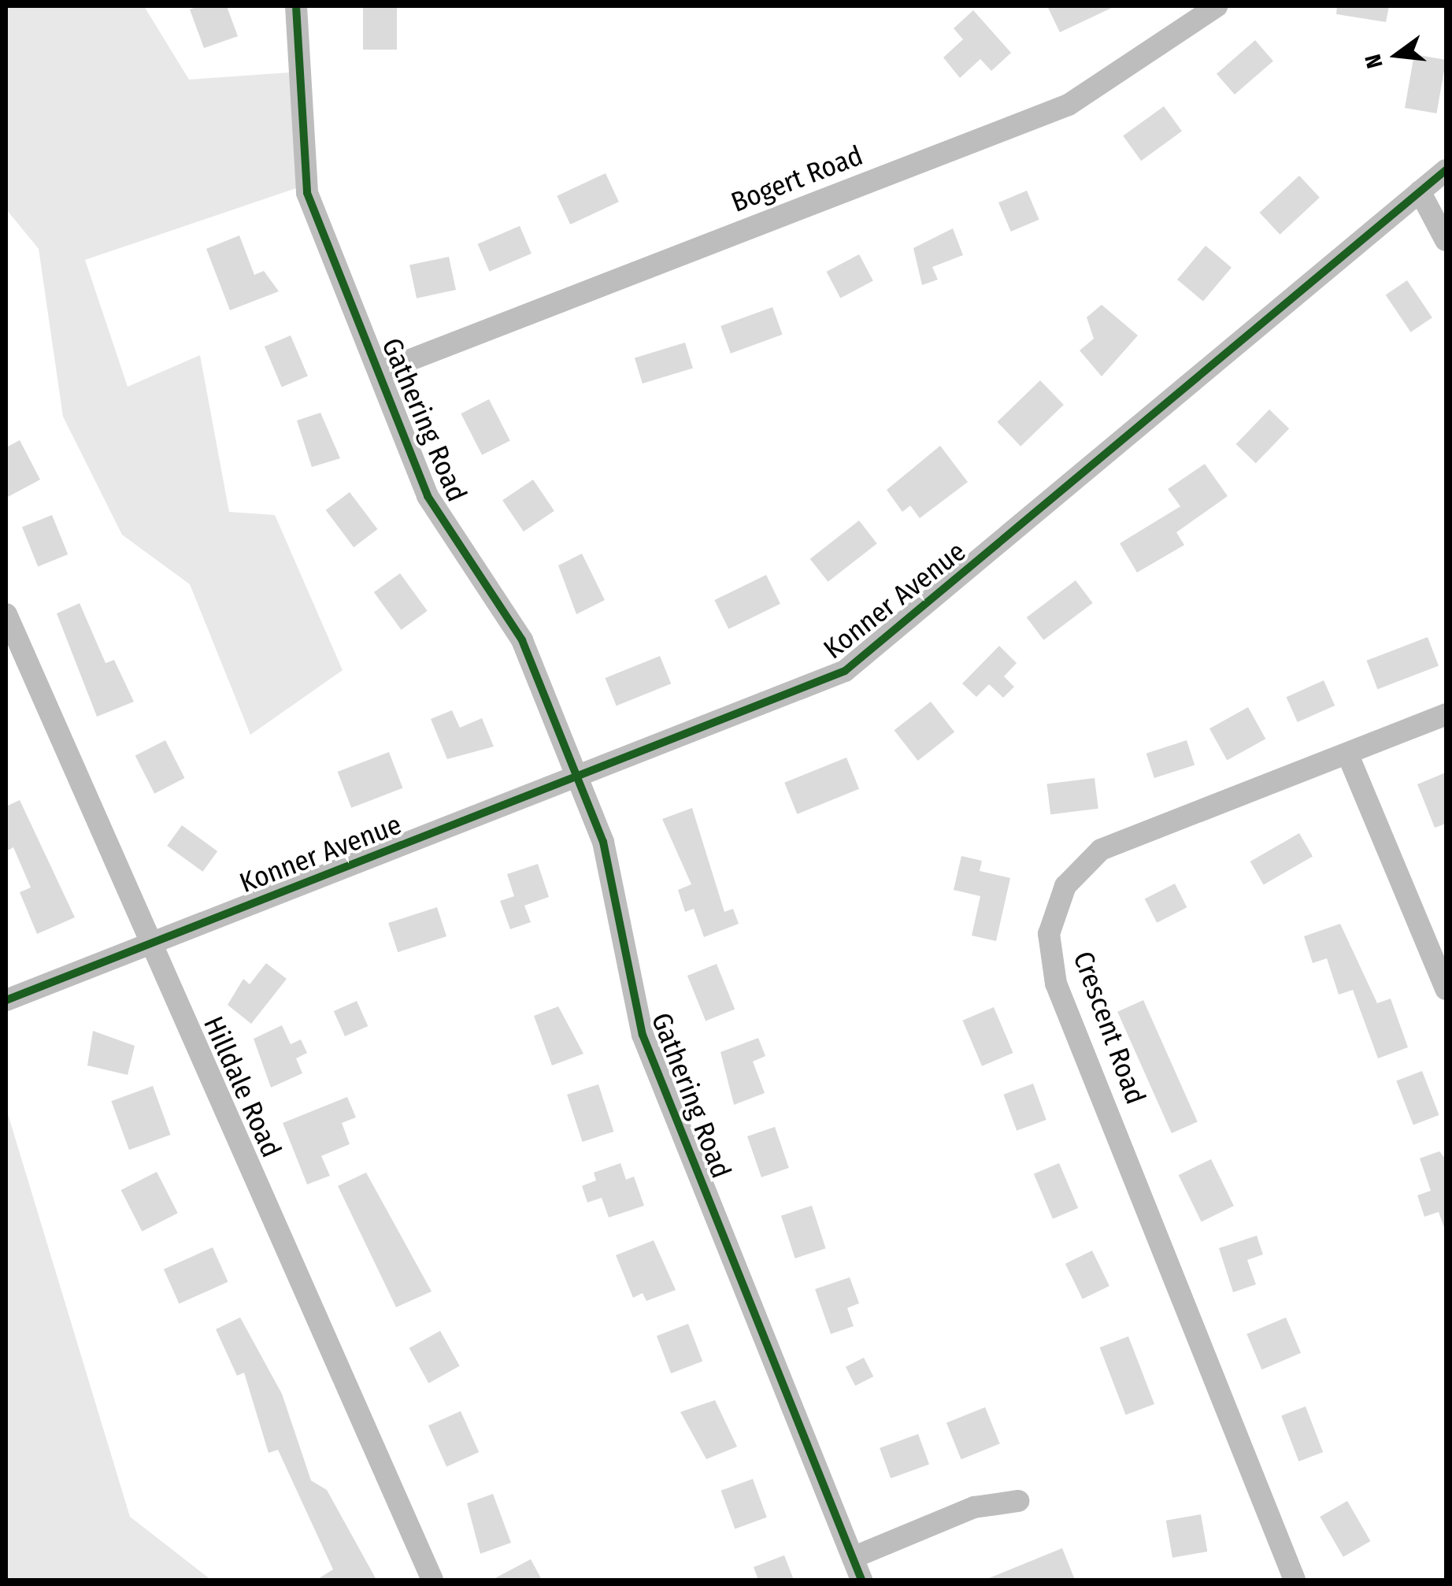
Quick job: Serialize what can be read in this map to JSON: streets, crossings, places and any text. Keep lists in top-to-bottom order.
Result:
{
  "streets": {
    "street": [
      "Bogert Road",
      "Gathering Road",
      "Konner Avenue",
      "Crescent Road",
      "Hilldale Road"
    ]
  },
  "crossings": [
    ["Bogert Road", "Gathering Road"],
    ["Gathering Road", "Konner Avenue"],
    ["Konner Avenue", "Hilldale Road"]
  ],
  "north": "left"
}
